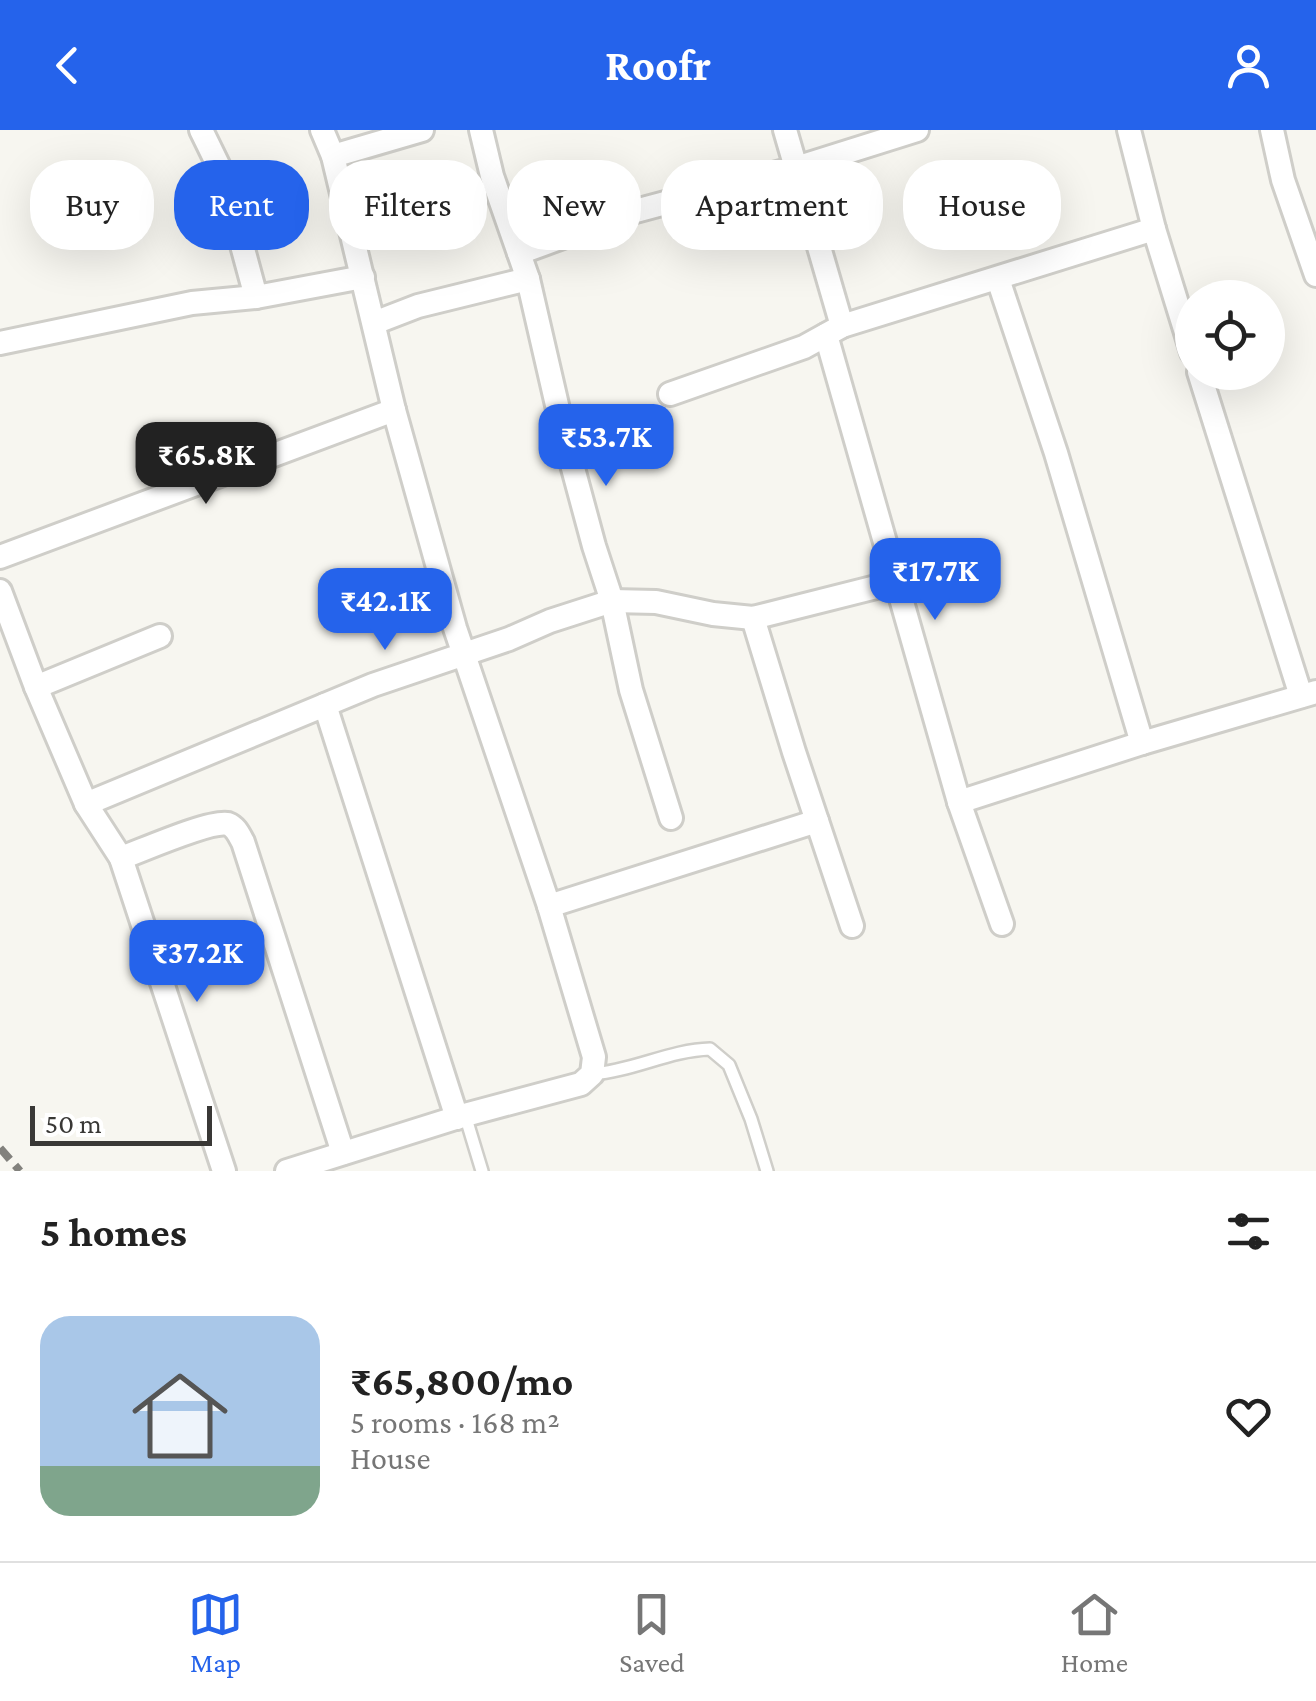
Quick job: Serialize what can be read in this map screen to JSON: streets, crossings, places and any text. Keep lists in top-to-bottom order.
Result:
{
  "scale_bar": "50 m",
  "page": {
    "header": "Roofr",
    "chip": [
      "Buy",
      "Rent",
      "Filters",
      "New",
      "Apartment",
      "House"
    ],
    "price": [
      "₹53.7K",
      "₹65.8K",
      "₹17.7K",
      "₹42.1K",
      "₹37.2K"
    ],
    "scale": "50 m",
    "heading": "5 homes",
    "list": [
      {
        "name": "₹65,800/mo",
        "note": "5 rooms · 168 m² · House"
      }
    ],
    "tabs": ["Map", "Saved", "Home"]
  }
}
